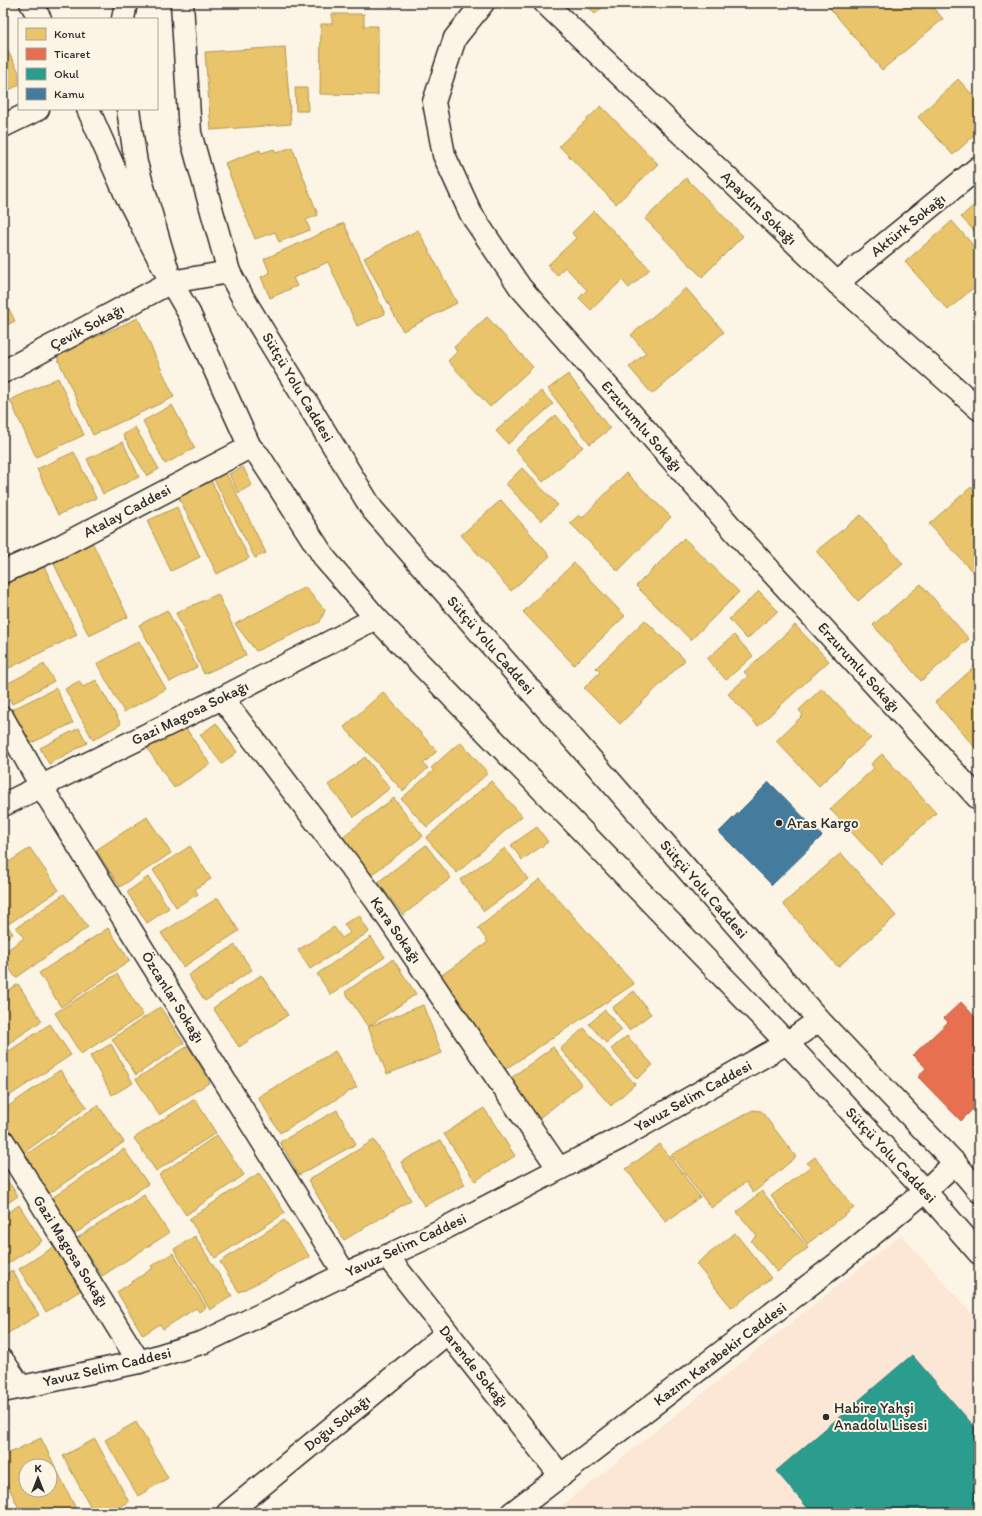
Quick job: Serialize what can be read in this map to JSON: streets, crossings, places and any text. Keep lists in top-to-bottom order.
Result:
{
  "streets": {
    "street": [
      "Apaydın Sokağı",
      "Aktürk Sokağı",
      "Çevik Sokağı",
      "Sütçü Yolu Caddesi",
      "Erzurumlu Sokağı",
      "Atalay Caddesi",
      "Gazi Magosa Sokağı",
      "Kara Sokağı",
      "Özcanlar Sokağı",
      "Yavuz Selim Caddesi",
      "Kazım Karabekir Caddesi",
      "Darende Sokağı",
      "Doğu Sokağı"
    ]
  },
  "crossings": [
    ["Apaydın Sokağı", "Aktürk Sokağı"],
    ["Çevik Sokağı", "Sütçü Yolu Caddesi"],
    ["Sütçü Yolu Caddesi", "Atalay Caddesi"],
    ["Sütçü Yolu Caddesi", "Gazi Magosa Sokağı"],
    ["Sütçü Yolu Caddesi", "Yavuz Selim Caddesi"],
    ["Sütçü Yolu Caddesi", "Kazım Karabekir Caddesi"],
    ["Gazi Magosa Sokağı", "Kara Sokağı"],
    ["Gazi Magosa Sokağı", "Özcanlar Sokağı"],
    ["Gazi Magosa Sokağı", "Yavuz Selim Caddesi"],
    ["Kara Sokağı", "Yavuz Selim Caddesi"],
    ["Özcanlar Sokağı", "Yavuz Selim Caddesi"],
    ["Yavuz Selim Caddesi", "Darende Sokağı"],
    ["Kazım Karabekir Caddesi", "Darende Sokağı"],
    ["Darende Sokağı", "Doğu Sokağı"]
  ],
  "places": ["Aras Kargo", "Habire Yahşi Anadolu Lisesi"],
  "legend": [
    "Konut",
    "Ticaret",
    "Okul",
    "Kamu"
  ],
  "north": "top"
}
